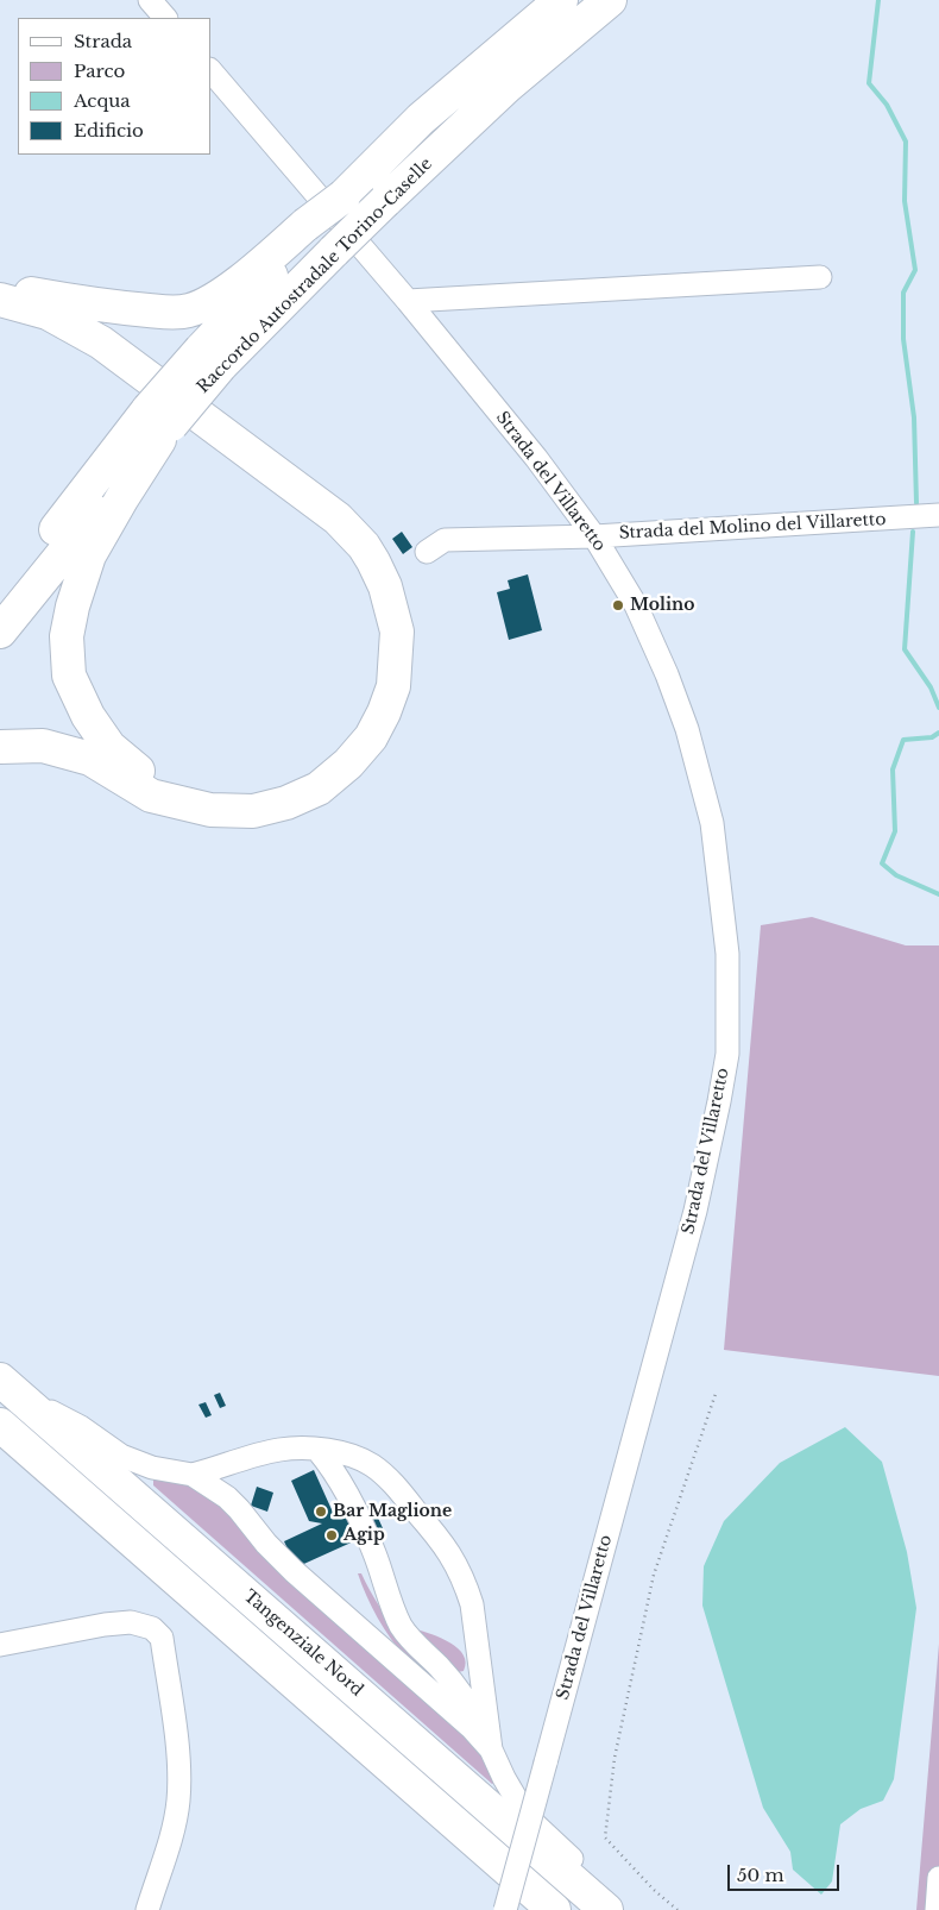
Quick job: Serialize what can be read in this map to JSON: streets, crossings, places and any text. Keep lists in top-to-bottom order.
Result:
{
  "streets": {
    "highway": ["Raccordo Autostradale Torino-Caselle", "Tangenziale Nord"],
    "street": ["Strada del Villaretto", "Strada del Molino del Villaretto"]
  },
  "crossings": [
    ["Strada del Villaretto", "Strada del Molino del Villaretto"]
  ],
  "places": ["Molino", "Bar Maglione", "Agip"],
  "legend": [
    "Strada",
    "Parco",
    "Acqua",
    "Edificio"
  ],
  "scale_bar": "50 m"
}
